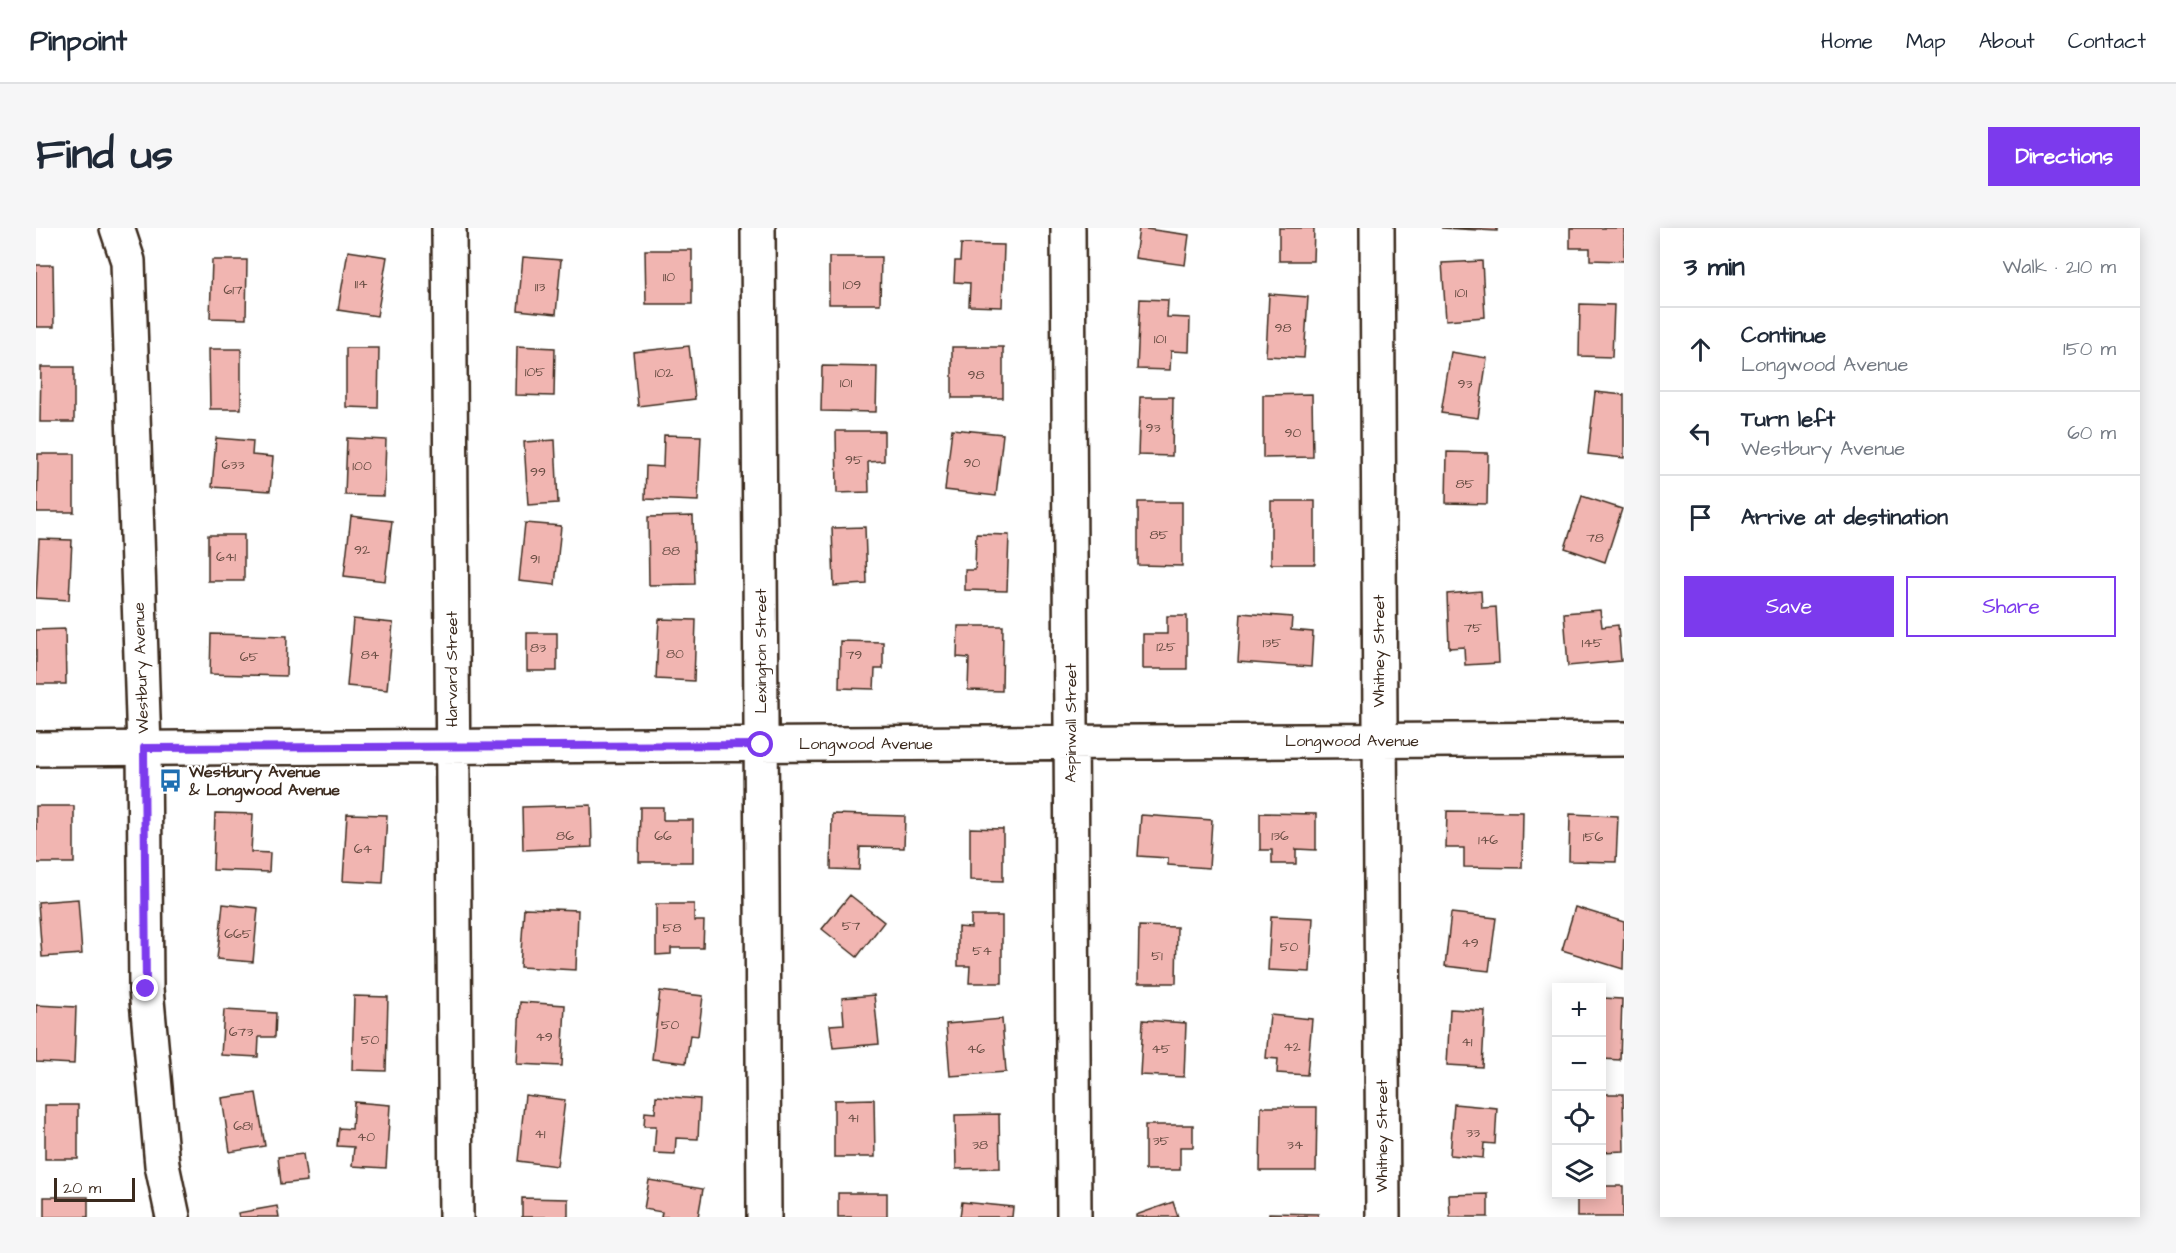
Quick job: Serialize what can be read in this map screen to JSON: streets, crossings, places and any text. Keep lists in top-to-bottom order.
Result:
{
  "streets": {
    "street": [
      "Lexington Street",
      "Whitney Street",
      "Westbury Avenue",
      "Harvard Street",
      "Aspinwall Street",
      "Longwood Avenue"
    ]
  },
  "crossings": [
    ["Lexington Street", "Longwood Avenue"],
    ["Whitney Street", "Longwood Avenue"],
    ["Westbury Avenue", "Longwood Avenue"],
    ["Harvard Street", "Longwood Avenue"],
    ["Aspinwall Street", "Longwood Avenue"]
  ],
  "places": {
    "bus stop": ["Westbury Avenue & Longwood Avenue"]
  },
  "house_numbers": [
    "110",
    "114",
    "109",
    "113",
    "617",
    "101",
    "98",
    "101",
    "105",
    "102",
    "98",
    "101",
    "93",
    "93",
    "90",
    "95",
    "90",
    "633",
    "100",
    "99",
    "85",
    "85",
    "78",
    "92",
    "88",
    "641",
    "91",
    "75",
    "135",
    "145",
    "125",
    "83",
    "80",
    "84",
    "79",
    "65",
    "86",
    "66",
    "136",
    "156",
    "146",
    "64",
    "57",
    "58",
    "665",
    "49",
    "50",
    "54",
    "51",
    "50",
    "673",
    "49",
    "50",
    "41",
    "42",
    "46",
    "45",
    "41",
    "681",
    "33",
    "41",
    "40",
    "35",
    "38",
    "34"
  ],
  "scale_bar": "20 m",
  "page": {
    "header": "Pinpoint",
    "nav": [
      "Home",
      "Map",
      "About",
      "Contact"
    ],
    "title": "Find us",
    "buttons": [
      "Directions",
      ["Save", "Share"]
    ],
    "heading": ["3 min", "Walk · 210 m"],
    "list": [
      ["Continue", "Longwood Avenue", "150 m"],
      ["Turn left", "Westbury Avenue", "60 m"],
      "Arrive at destination"
    ],
    "map_buttons": ["+", "−"],
    "scale": "20 m"
  }
}
